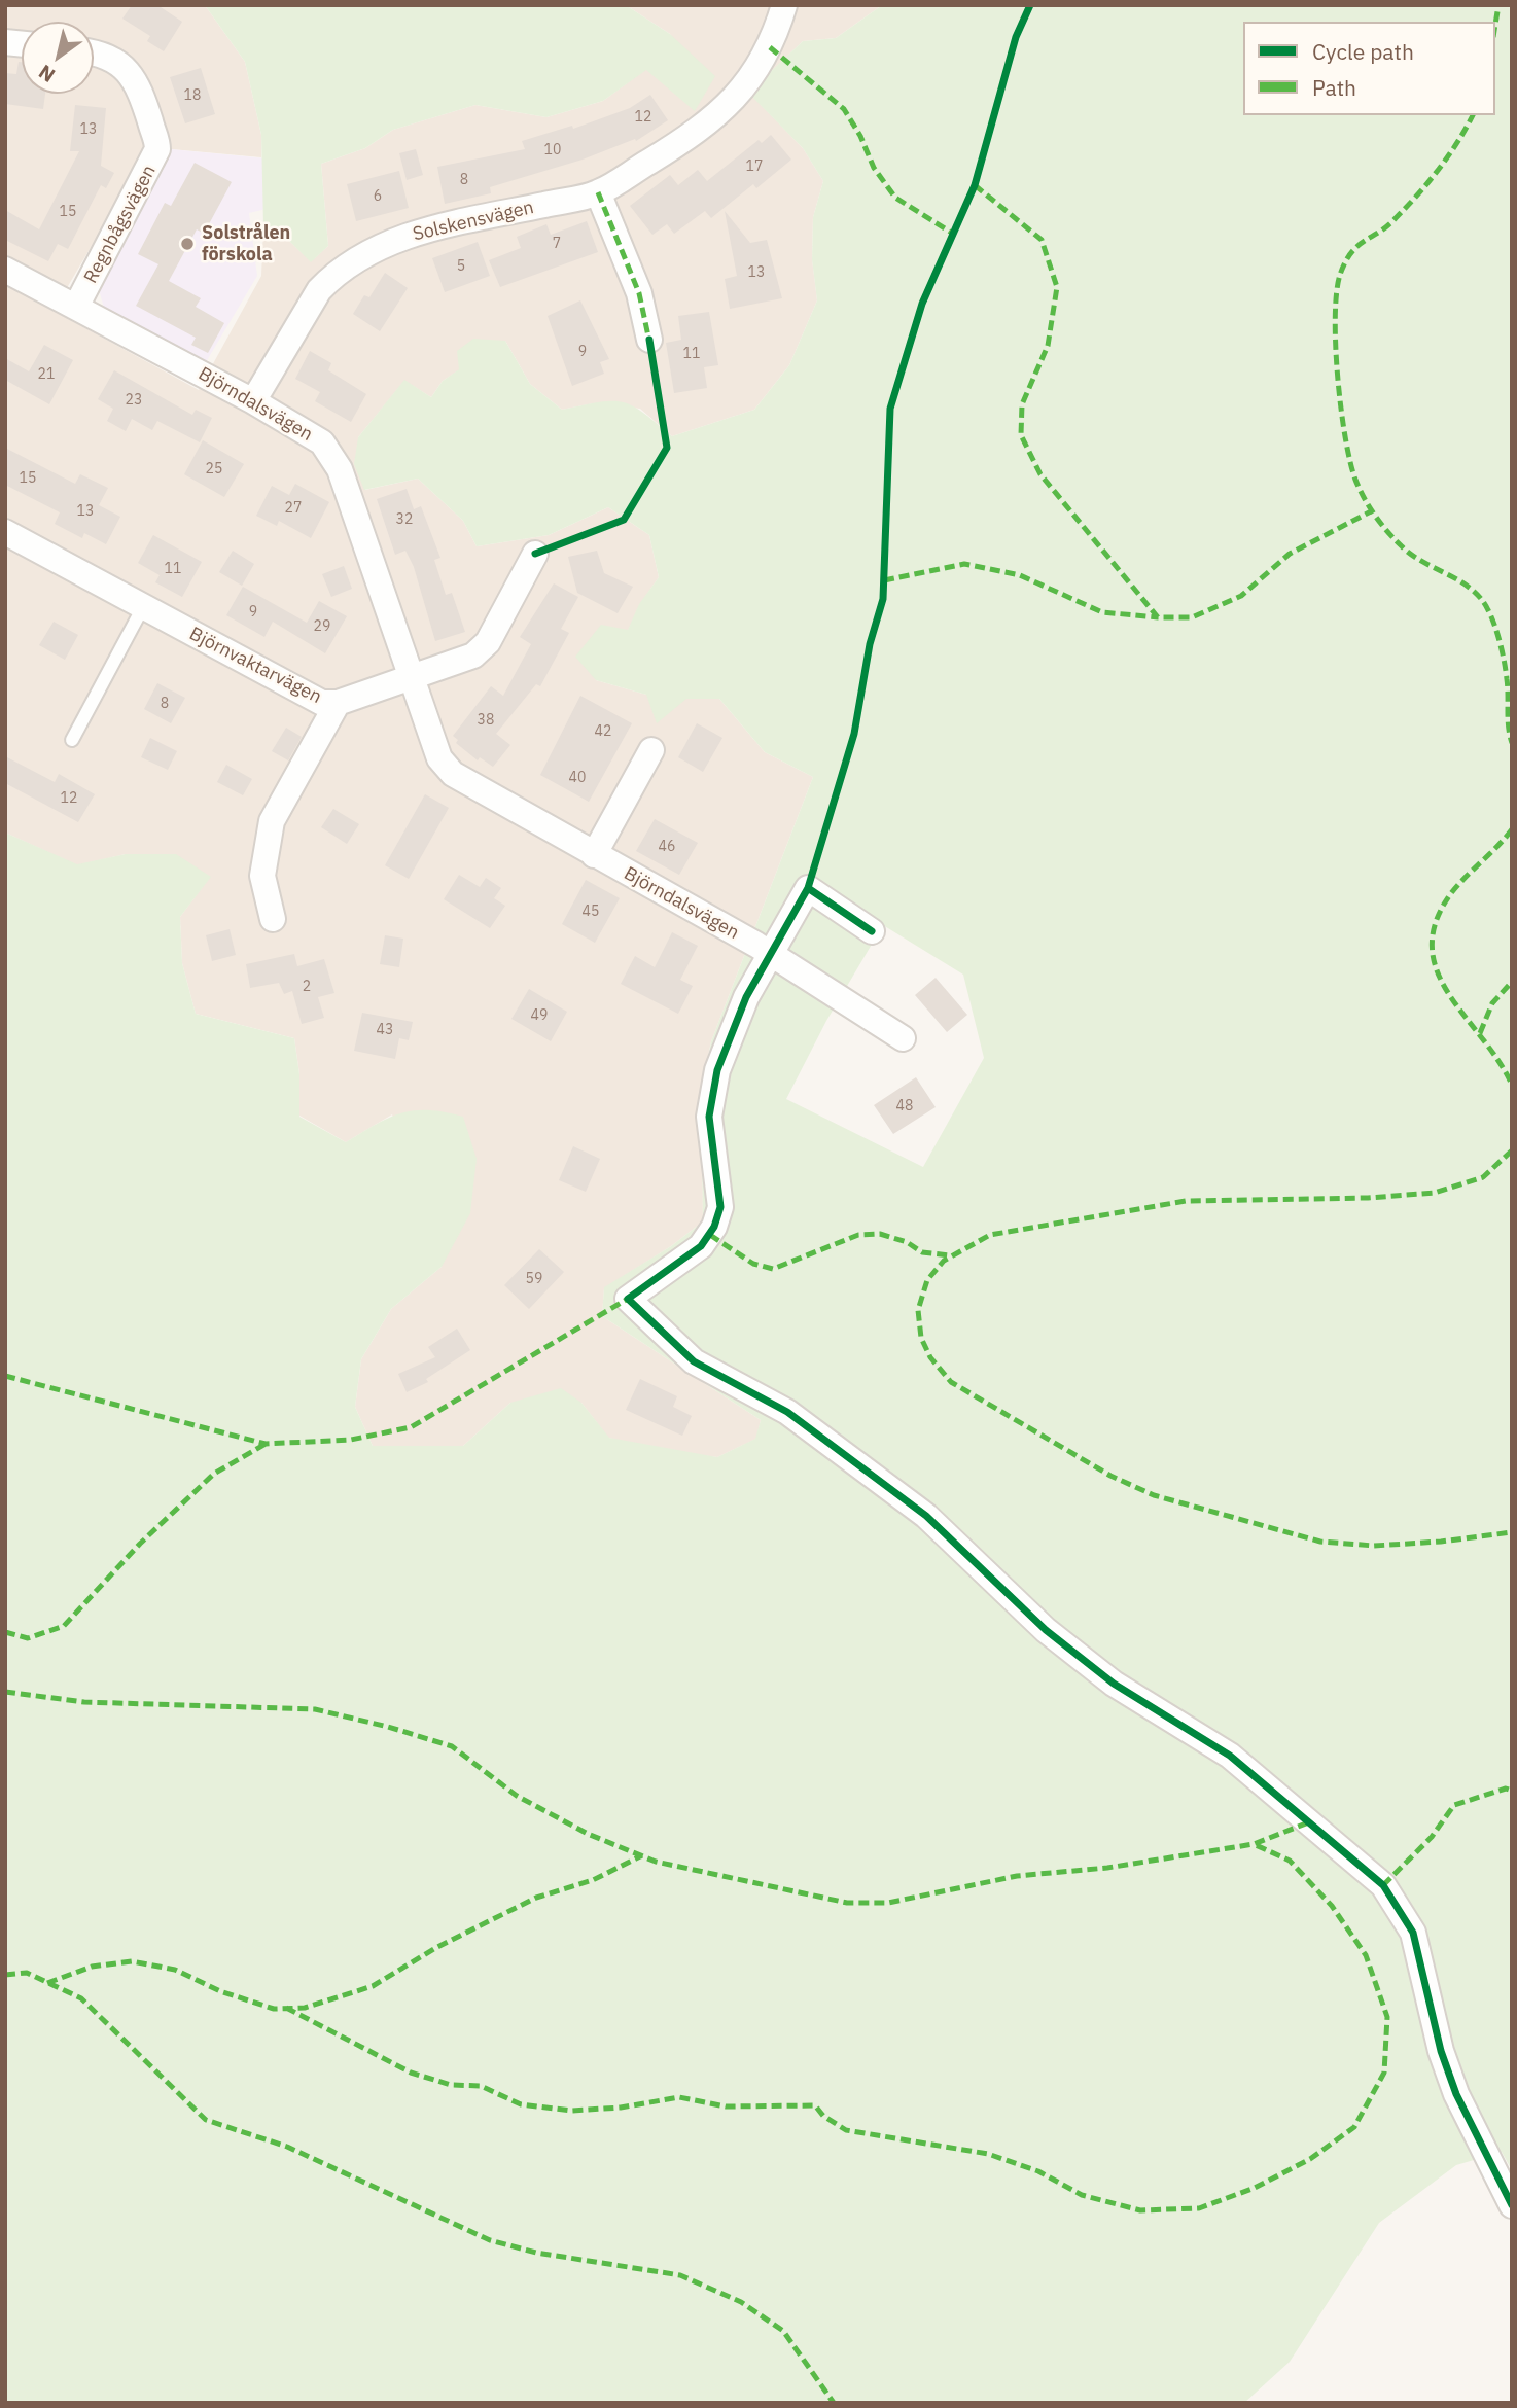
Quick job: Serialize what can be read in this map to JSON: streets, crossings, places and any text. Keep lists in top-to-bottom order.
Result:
{
  "streets": {
    "street": [
      "Solskensvägen",
      "Regnbågsvägen",
      "Björndalsvägen",
      "Björnvaktarvägen"
    ]
  },
  "crossings": [
    ["Solskensvägen", "Björndalsvägen"],
    ["Regnbågsvägen", "Björndalsvägen"],
    ["Björndalsvägen", "Björnvaktarvägen"]
  ],
  "places": ["Solstrålen förskola"],
  "house_numbers": [
    "18",
    "12",
    "13",
    "10",
    "17",
    "8",
    "6",
    "15",
    "7",
    "5",
    "13",
    "9",
    "11",
    "21",
    "23",
    "25",
    "15",
    "27",
    "13",
    "32",
    "11",
    "9",
    "29",
    "8",
    "38",
    "42",
    "40",
    "12",
    "46",
    "45",
    "2",
    "49",
    "43",
    "48",
    "59"
  ],
  "legend": ["Cycle path", "Path"],
  "north": "bottom left"
}
